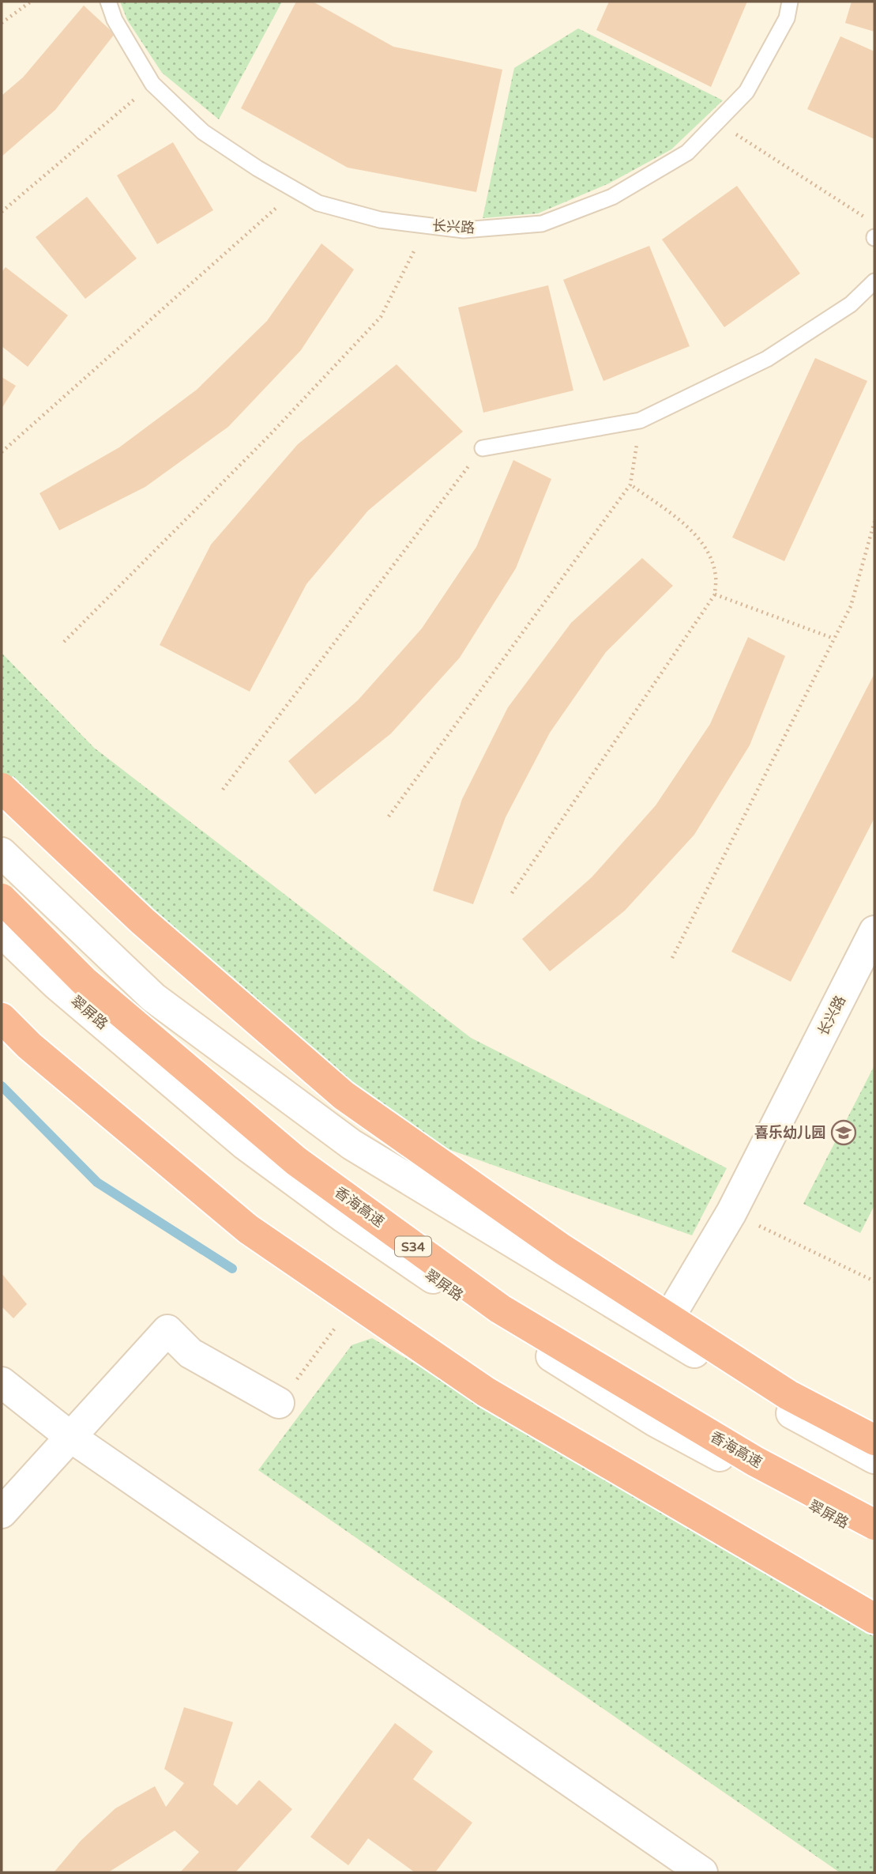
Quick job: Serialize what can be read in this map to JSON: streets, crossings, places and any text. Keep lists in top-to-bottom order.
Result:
{
  "streets": {
    "highway": ["香海高速", "S34"],
    "main road": ["长兴路", "翠屏路"]
  },
  "places": {
    "school or university": ["喜乐幼儿园"]
  }
}
